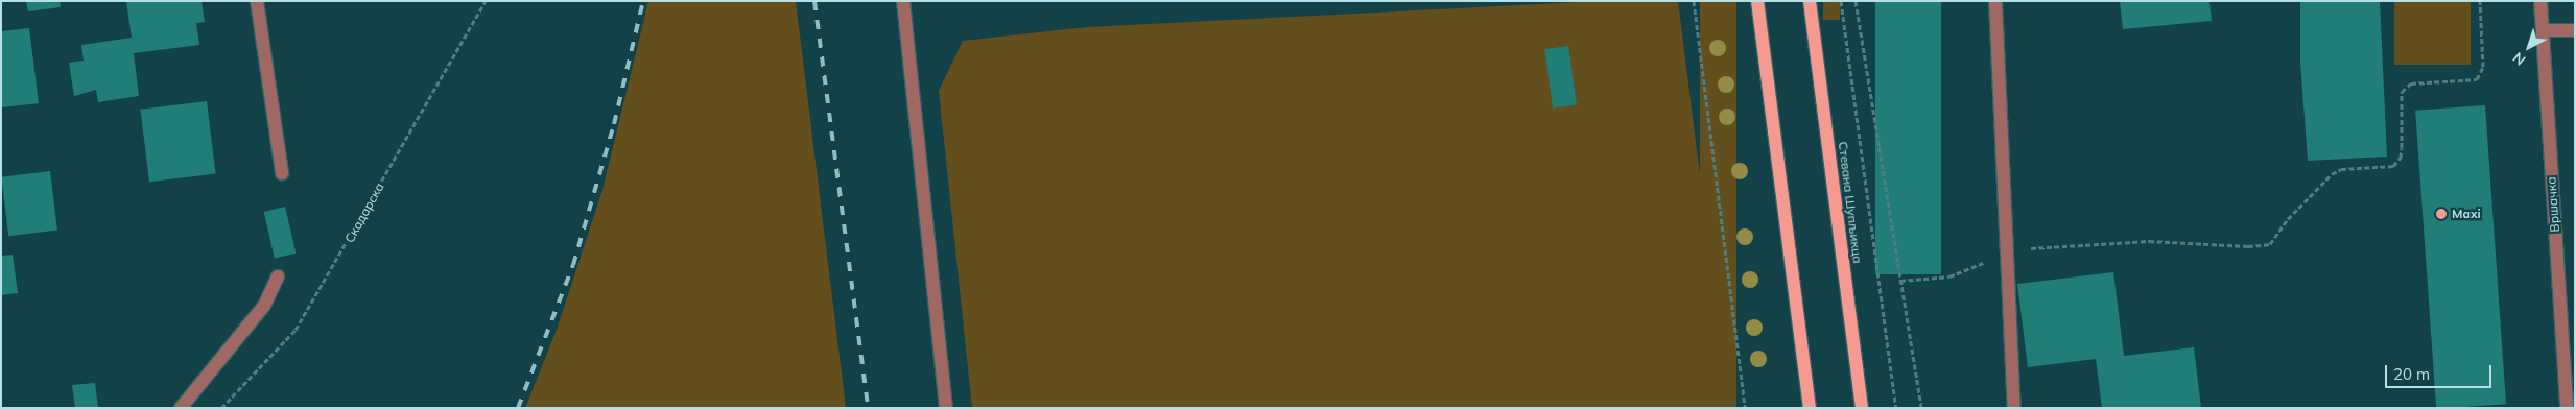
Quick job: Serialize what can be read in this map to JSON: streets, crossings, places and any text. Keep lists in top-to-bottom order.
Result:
{
  "streets": {
    "main road": ["Стевана Шупљикца"],
    "street": ["Вршачка"],
    "path": ["Скадарска"]
  },
  "places": ["Maxi"],
  "scale_bar": "20 m",
  "north": "bottom left"
}
